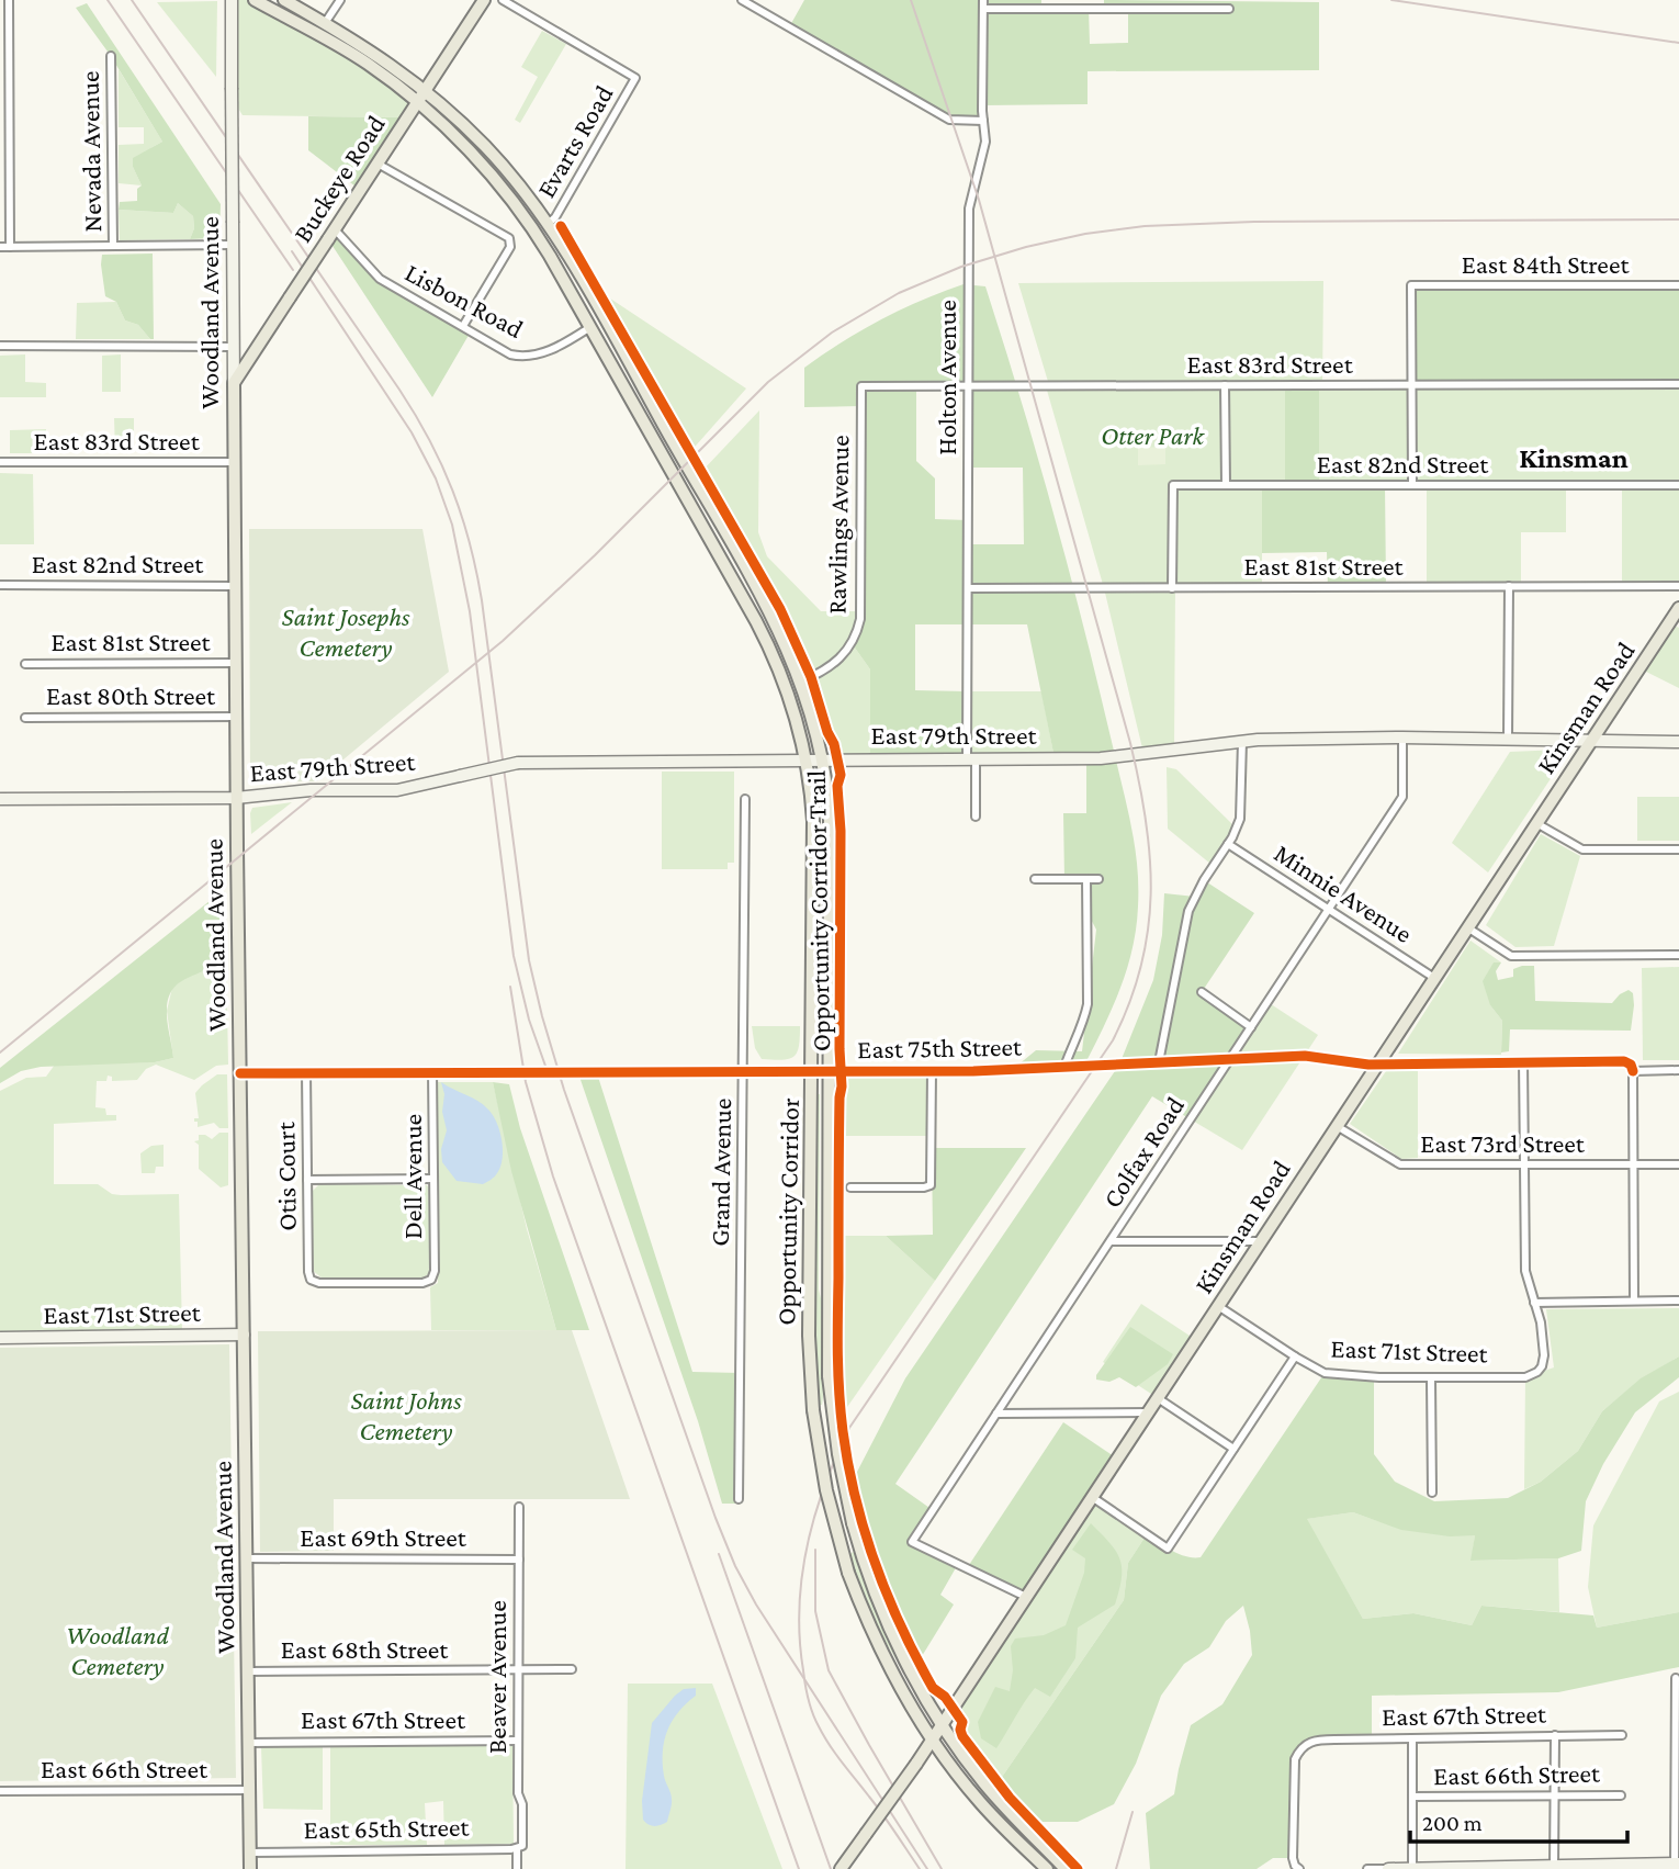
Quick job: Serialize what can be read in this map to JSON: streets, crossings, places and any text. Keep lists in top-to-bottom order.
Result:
{
  "streets": {
    "main road": [
      "Buckeye Road",
      "Woodland Avenue",
      "Kinsman Road",
      "East 79th Street",
      "Opportunity Corridor",
      "East 71st Street"
    ],
    "street": [
      "Evarts Road",
      "Nevada Avenue",
      "East 84th Street",
      "Lisbon Road",
      "East 83rd Street",
      "Holton Avenue",
      "East 82nd Street",
      "Rawlings Avenue",
      "East 81st Street",
      "East 80th Street",
      "Minnie Avenue",
      "East 75th Street",
      "East 73rd Street",
      "Colfax Road",
      "Grand Avenue",
      "Otis Court",
      "Dell Avenue",
      "East 69th Street",
      "East 68th Street",
      "Beaver Avenue",
      "East 67th Street",
      "East 66th Street",
      "East 65th Street"
    ],
    "cycle path": ["Opportunity Corridor Trail"]
  },
  "crossings": [
    ["Evarts Road", "Opportunity Corridor"],
    ["Buckeye Road", "Lisbon Road"],
    ["Buckeye Road", "Woodland Avenue"],
    ["Buckeye Road", "Opportunity Corridor"],
    ["East 84th Street", "East 83rd Street"],
    ["Lisbon Road", "Opportunity Corridor"],
    ["Woodland Avenue", "East 83rd Street"],
    ["Woodland Avenue", "East 82nd Street"],
    ["Woodland Avenue", "East 81st Street"],
    ["Woodland Avenue", "East 80th Street"],
    ["Woodland Avenue", "East 79th Street"],
    ["Woodland Avenue", "East 75th Street"],
    ["Woodland Avenue", "East 71st Street"],
    ["Woodland Avenue", "East 69th Street"],
    ["Woodland Avenue", "East 68th Street"],
    ["Woodland Avenue", "East 67th Street"],
    ["Woodland Avenue", "East 66th Street"],
    ["Woodland Avenue", "East 65th Street"],
    ["East 83rd Street", "Holton Avenue"],
    ["East 83rd Street", "Rawlings Avenue"],
    ["Holton Avenue", "East 81st Street"],
    ["Holton Avenue", "East 79th Street"],
    ["East 82nd Street", "East 81st Street"],
    ["Rawlings Avenue", "Opportunity Corridor"],
    ["Kinsman Road", "East 79th Street"],
    ["Kinsman Road", "Minnie Avenue"],
    ["Kinsman Road", "East 75th Street"],
    ["Kinsman Road", "East 73rd Street"],
    ["Kinsman Road", "Colfax Road"],
    ["Kinsman Road", "Opportunity Corridor"],
    ["Kinsman Road", "East 71st Street"],
    ["East 79th Street", "Colfax Road"],
    ["East 79th Street", "Opportunity Corridor"],
    ["Minnie Avenue", "Colfax Road"],
    ["East 75th Street", "Colfax Road"],
    ["East 75th Street", "Grand Avenue"],
    ["East 75th Street", "Otis Court"],
    ["East 75th Street", "Dell Avenue"],
    ["East 75th Street", "Opportunity Corridor"],
    ["Otis Court", "Dell Avenue"],
    ["East 69th Street", "Beaver Avenue"],
    ["East 68th Street", "Beaver Avenue"],
    ["Beaver Avenue", "East 67th Street"],
    ["Beaver Avenue", "East 65th Street"]
  ],
  "districts": ["Kinsman"],
  "parks": [
    "Otter Park",
    "Saint Josephs Cemetery",
    "Saint Johns Cemetery",
    "Woodland Cemetery"
  ],
  "scale_bar": "200 m"
}
